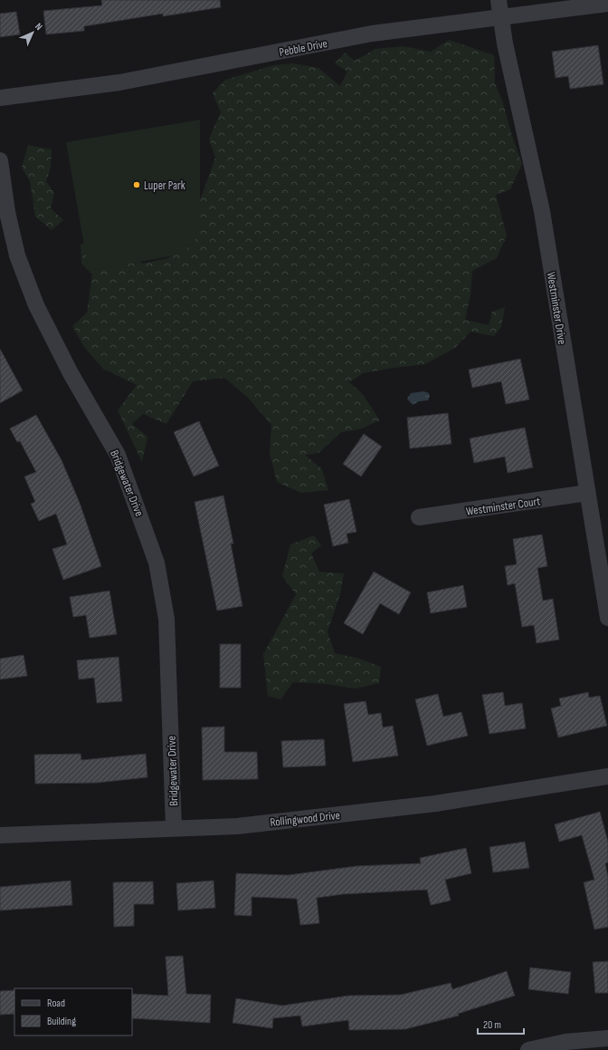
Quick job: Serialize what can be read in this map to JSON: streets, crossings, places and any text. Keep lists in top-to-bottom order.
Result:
{
  "streets": {
    "street": [
      "Pebble Drive",
      "Westminster Drive",
      "Bridgewater Drive",
      "Westminster Court",
      "Rollingwood Drive"
    ]
  },
  "crossings": [
    ["Pebble Drive", "Westminster Drive"],
    ["Westminster Drive", "Westminster Court"],
    ["Bridgewater Drive", "Rollingwood Drive"]
  ],
  "places": ["Luper Park"],
  "legend": ["Road", "Building"],
  "scale_bar": "20 m",
  "north": "top right"
}
